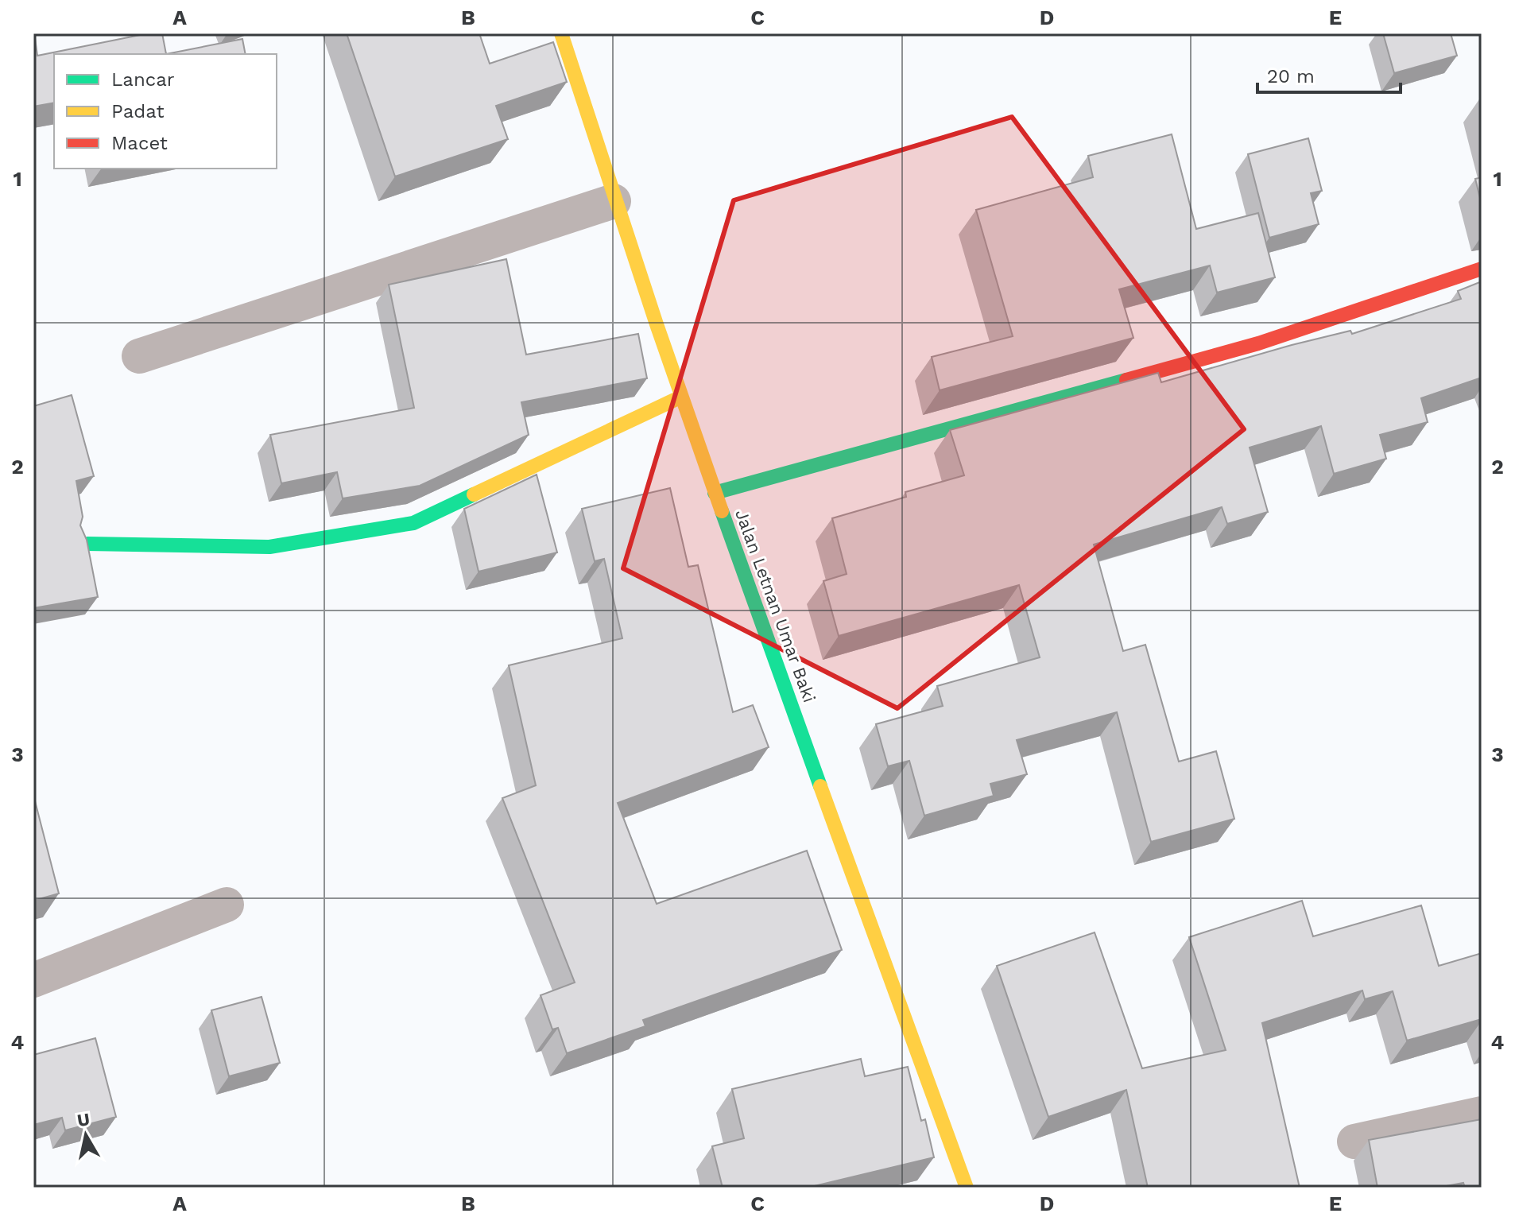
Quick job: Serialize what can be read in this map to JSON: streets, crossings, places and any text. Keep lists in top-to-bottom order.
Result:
{
  "streets": {
    "street": ["Jalan Letnan Umar Baki"]
  },
  "legend": ["Lancar", "Padat", "Macet"],
  "scale_bar": "20 m",
  "north": "top",
  "grid": {
    "columns": [
      "A",
      "B",
      "C",
      "D",
      "E"
    ],
    "rows": [
      "1",
      "2",
      "3",
      "4"
    ]
  }
}
